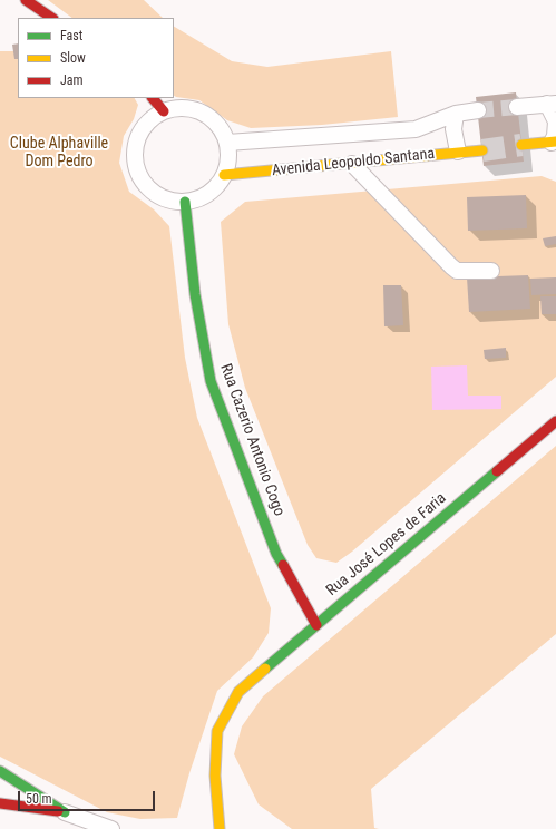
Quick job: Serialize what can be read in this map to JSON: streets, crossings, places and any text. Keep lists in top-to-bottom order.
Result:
{
  "streets": {
    "street": ["Avenida Leopoldo Santana", "Rua Cazerio Antonio Cogo", "Rua José Lopes de Faria"]
  },
  "crossings": [
    ["Avenida Leopoldo Santana", "Rua Cazerio Antonio Cogo"],
    ["Rua Cazerio Antonio Cogo", "Rua José Lopes de Faria"]
  ],
  "parks": ["Clube Alphaville Dom Pedro"],
  "legend": ["Fast", "Slow", "Jam"],
  "scale_bar": "50 m"
}
